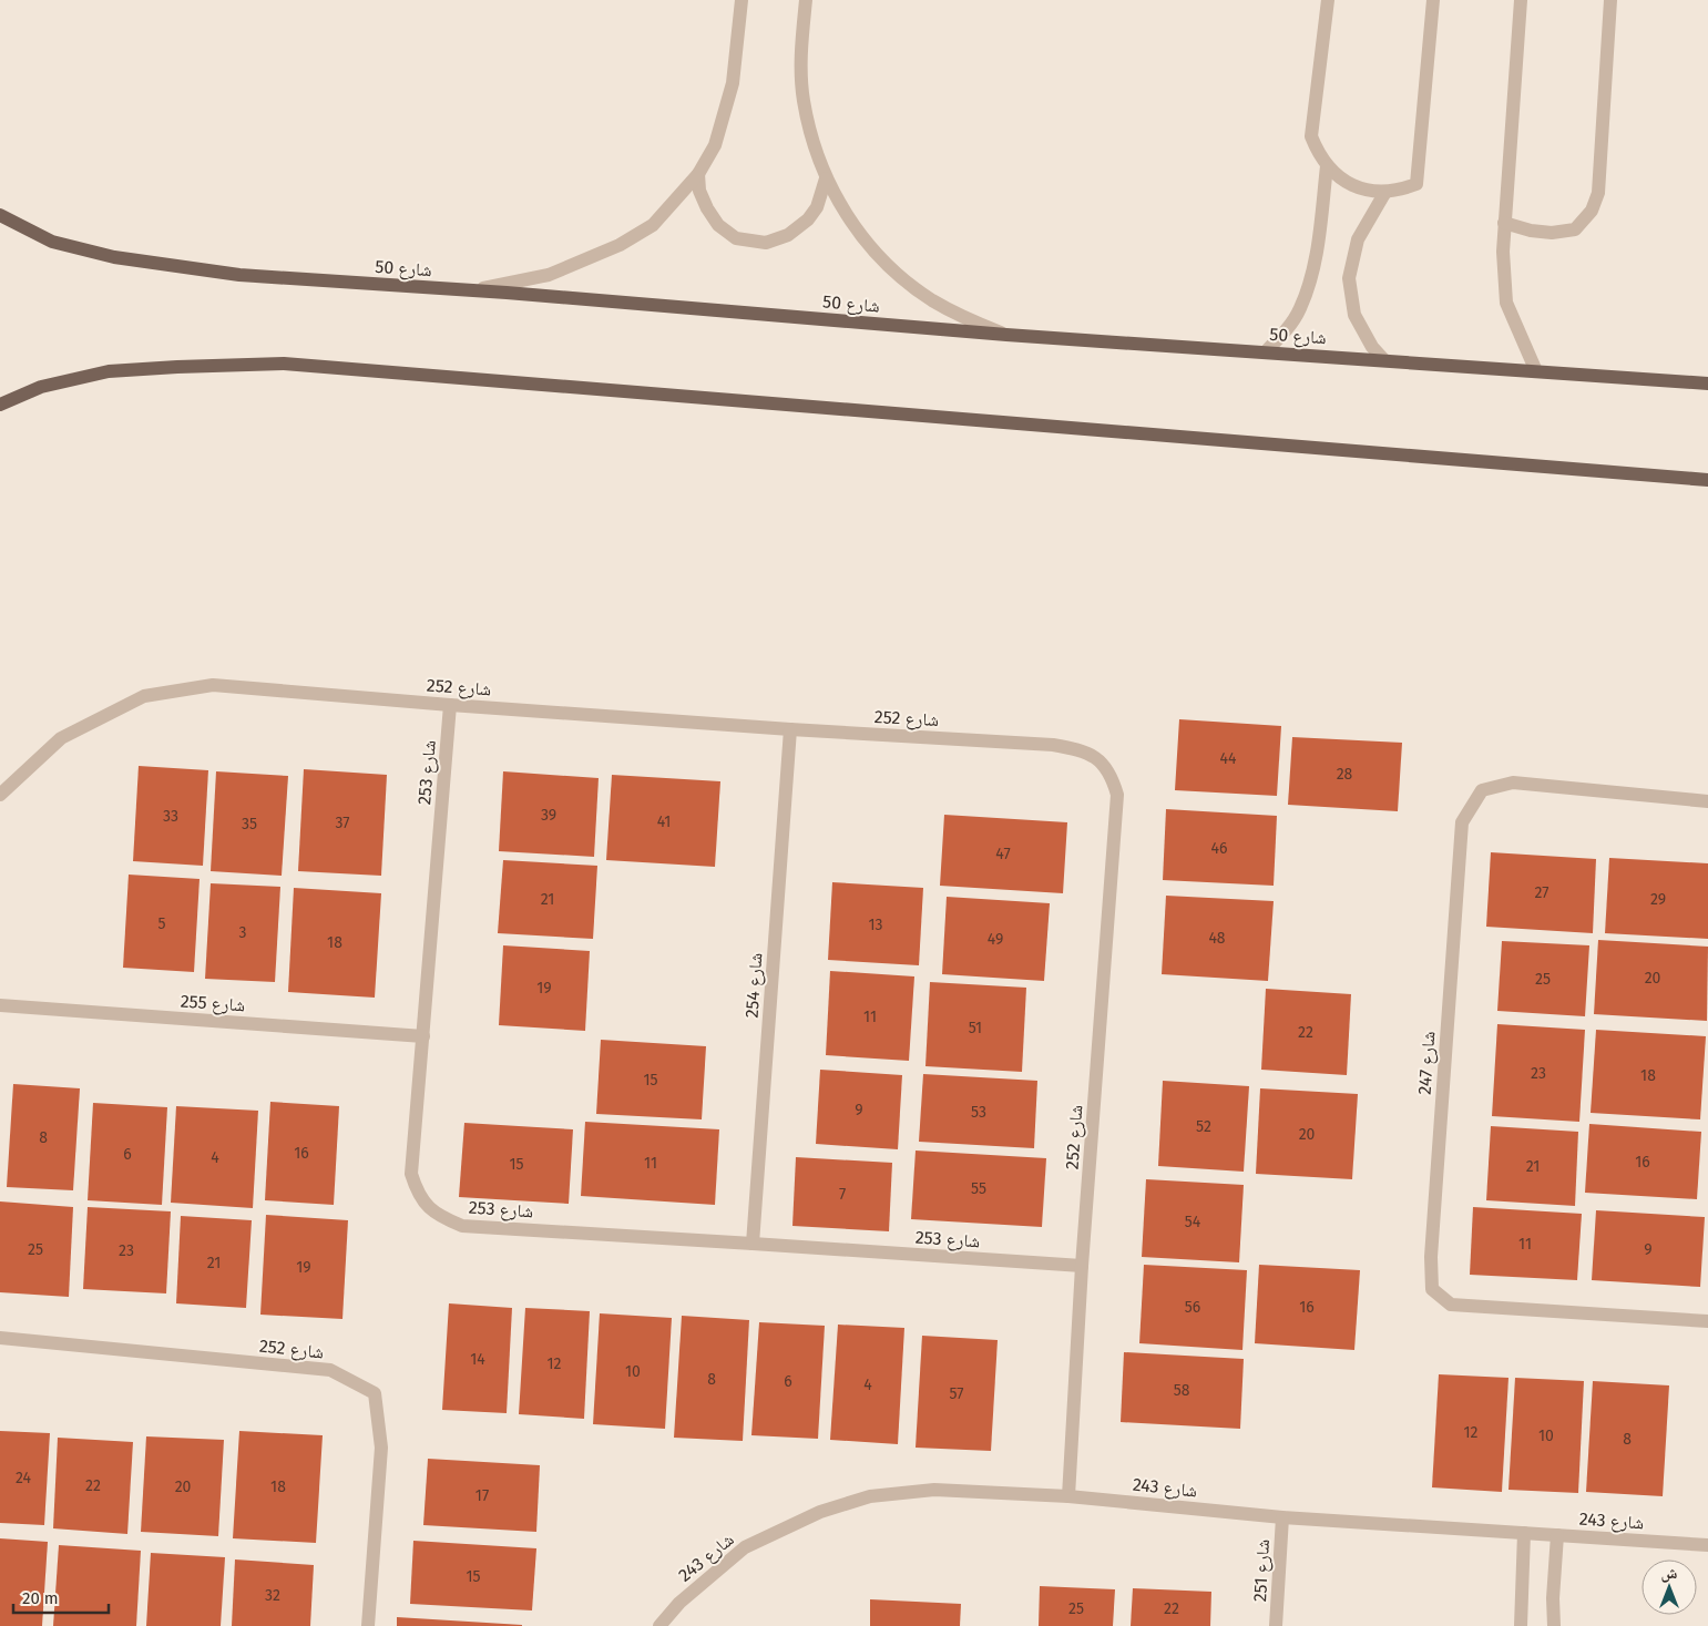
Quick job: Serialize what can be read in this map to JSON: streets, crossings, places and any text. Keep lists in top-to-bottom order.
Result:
{
  "streets": {
    "main road": ["شارع 50"],
    "street": [
      "شارع 252",
      "شارع 253",
      "شارع 254",
      "شارع 255",
      "شارع 247",
      "شارع 243",
      "شارع 251"
    ]
  },
  "crossings": [
    ["شارع 252", "شارع 253"],
    ["شارع 252", "شارع 254"],
    ["شارع 252", "شارع 243"],
    ["شارع 253", "شارع 254"],
    ["شارع 253", "شارع 255"],
    ["شارع 243", "شارع 251"]
  ],
  "house_numbers": [
    "44",
    "28",
    "39",
    "33",
    "41",
    "37",
    "35",
    "46",
    "47",
    "27",
    "21",
    "29",
    "5",
    "13",
    "3",
    "48",
    "49",
    "18",
    "20",
    "25",
    "19",
    "11",
    "51",
    "22",
    "23",
    "18",
    "15",
    "9",
    "53",
    "52",
    "20",
    "8",
    "16",
    "6",
    "4",
    "16",
    "11",
    "15",
    "21",
    "55",
    "7",
    "54",
    "11",
    "25",
    "9",
    "23",
    "21",
    "19",
    "56",
    "16",
    "14",
    "12",
    "10",
    "8",
    "6",
    "4",
    "58",
    "57",
    "12",
    "10",
    "8",
    "24",
    "22",
    "20",
    "18",
    "17",
    "15",
    "32",
    "25",
    "22"
  ],
  "scale_bar": "20 m",
  "north": "top"
}
